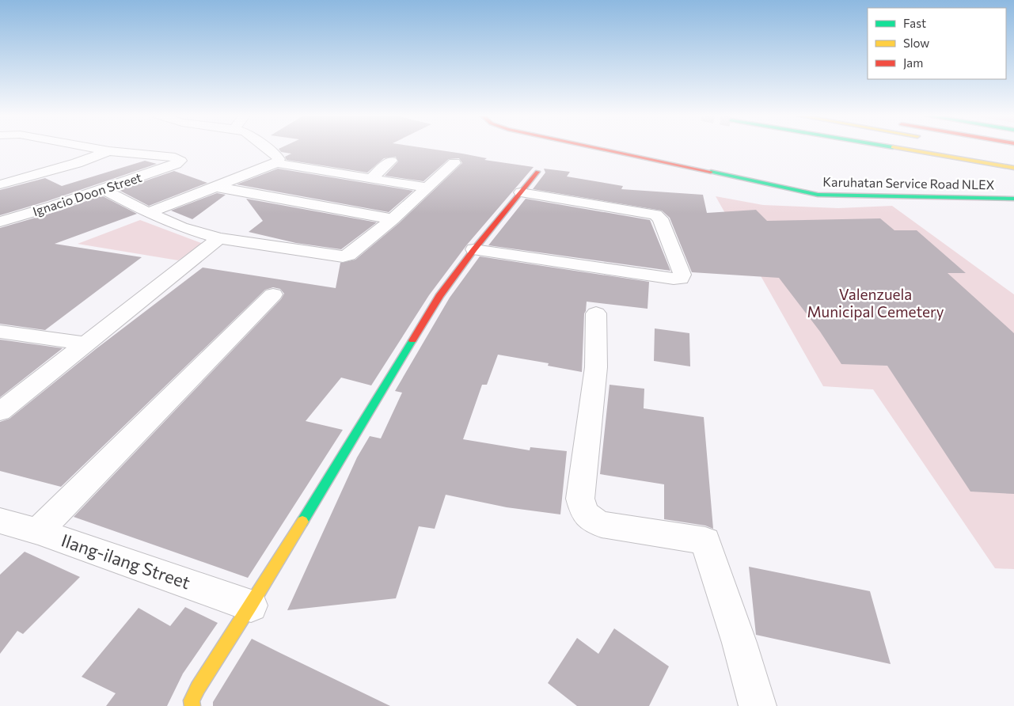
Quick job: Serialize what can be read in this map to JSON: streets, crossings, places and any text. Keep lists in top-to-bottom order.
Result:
{
  "streets": {
    "main road": ["Karuhatan Service Road NLEX"],
    "street": ["Ignacio Doon Street", "Ilang-ilang Street"]
  },
  "parks": ["Valenzuela Municipal Cemetery"],
  "legend": ["Fast", "Slow", "Jam"]
}
